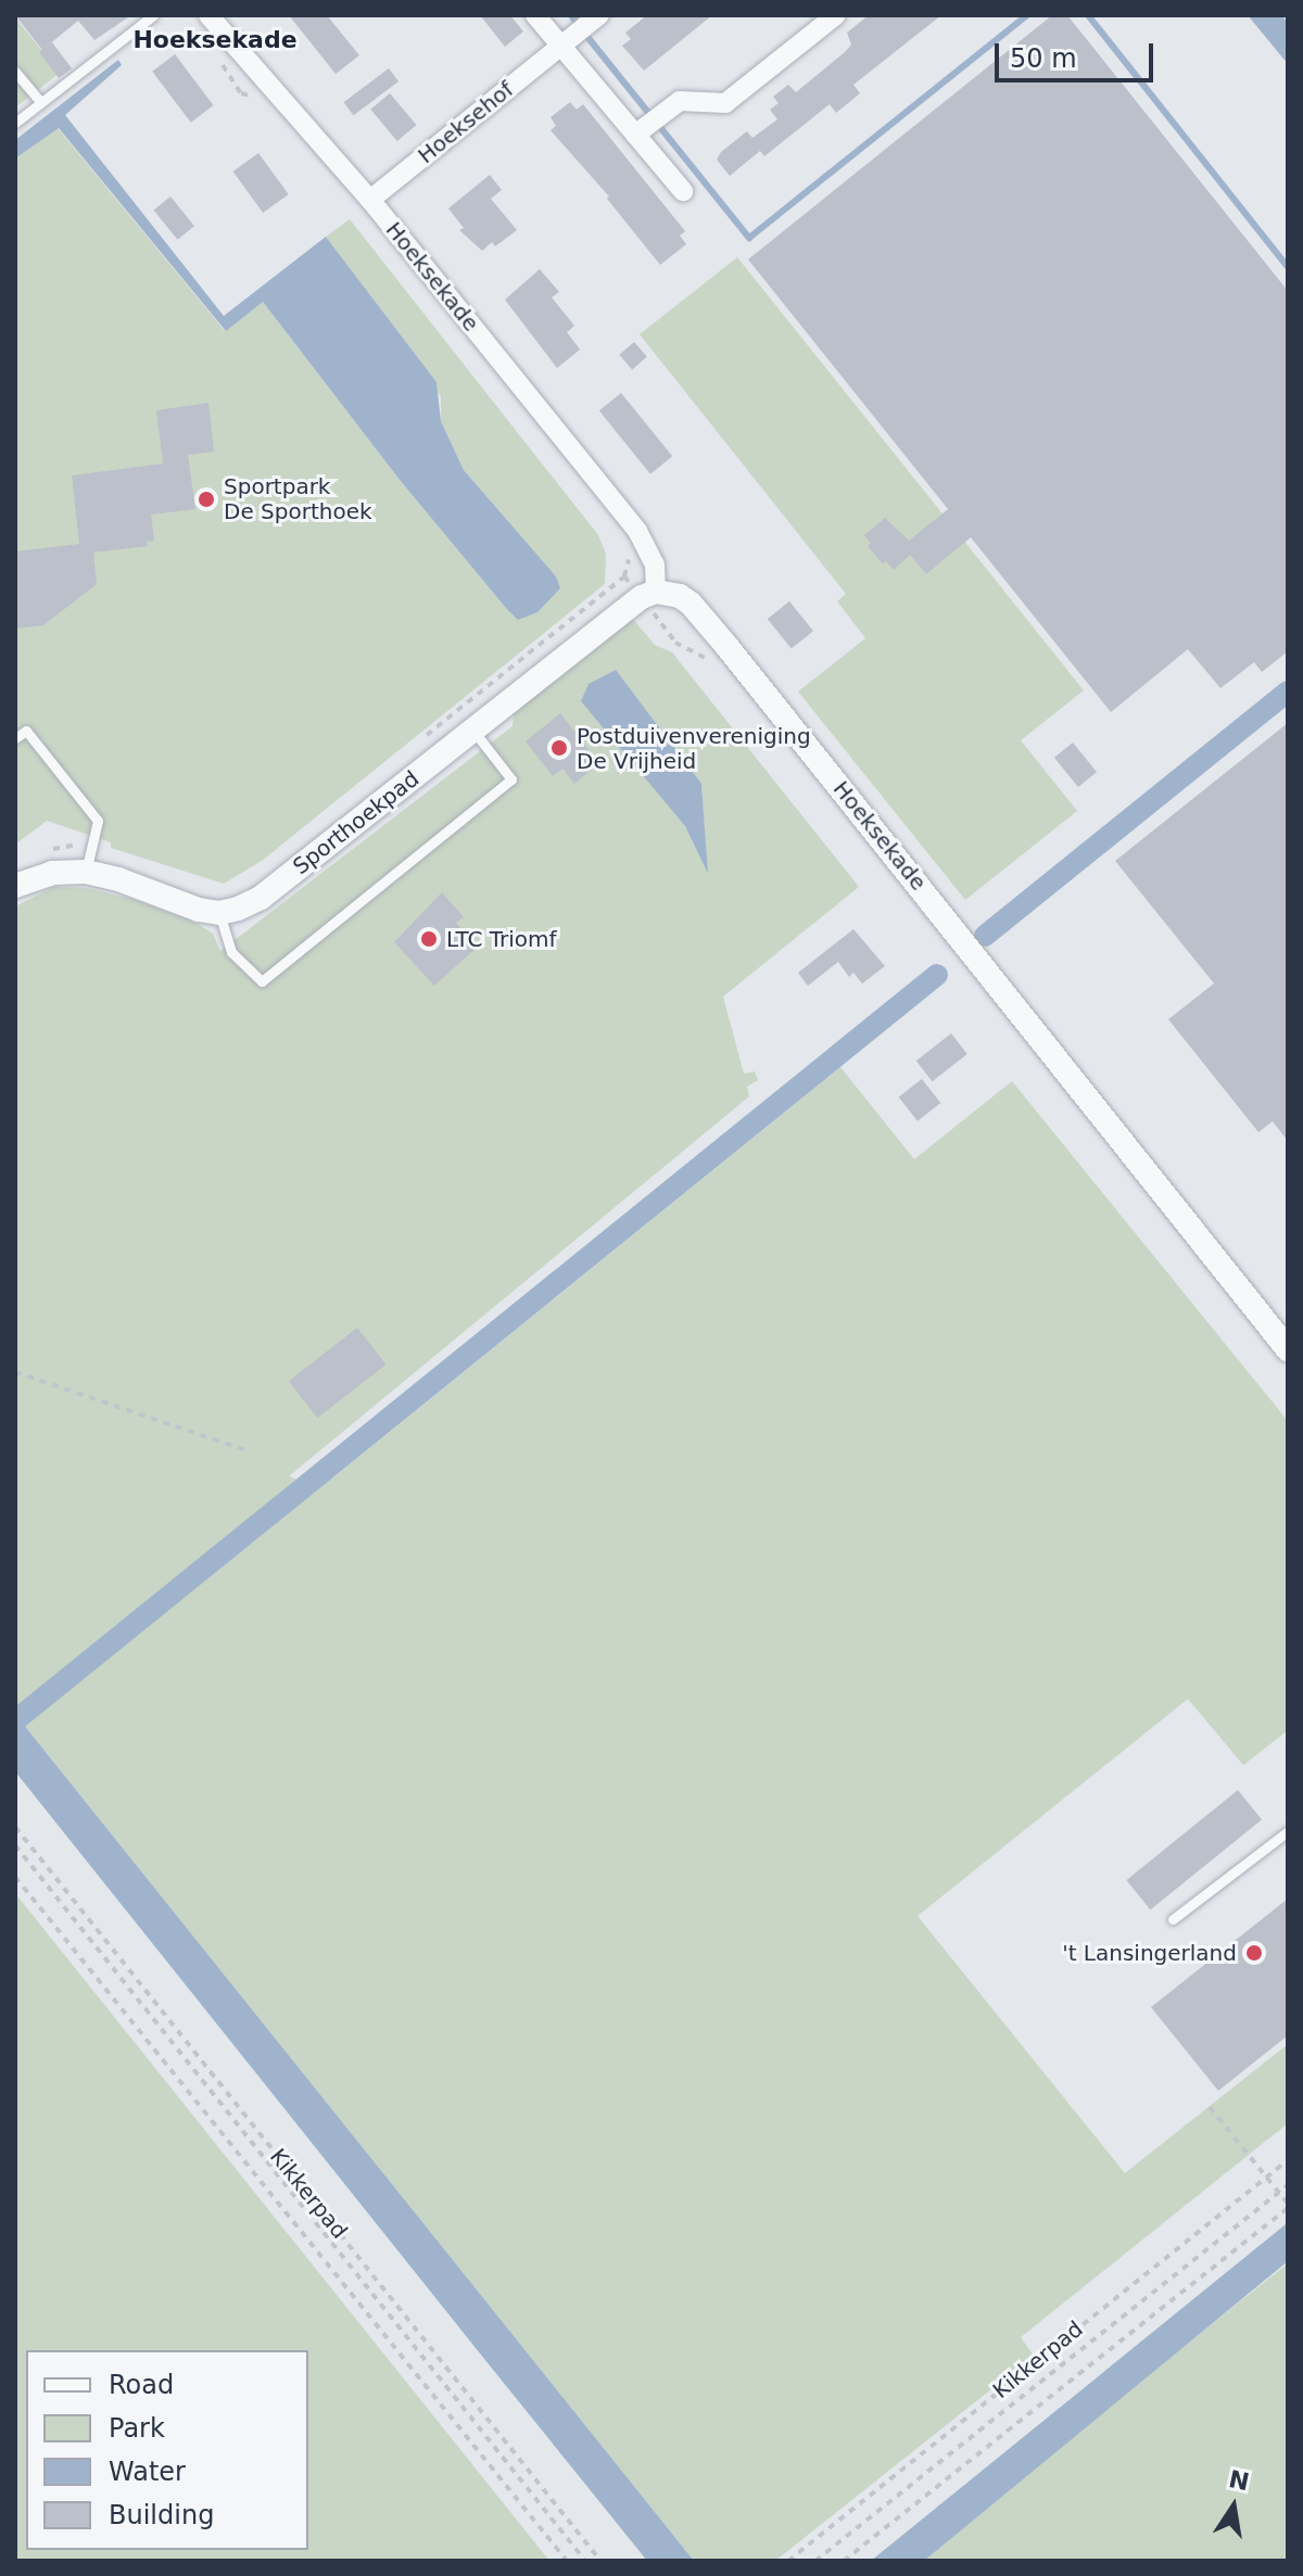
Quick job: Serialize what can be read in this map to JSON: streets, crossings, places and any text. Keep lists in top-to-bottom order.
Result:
{
  "streets": {
    "street": ["Hoeksehof", "Hoeksekade", "Sporthoekpad"],
    "path": ["Kikkerpad"]
  },
  "crossings": [
    ["Hoeksehof", "Hoeksekade"],
    ["Hoeksekade", "Sporthoekpad"]
  ],
  "districts": ["Hoeksekade"],
  "places": [
    "Sportpark De Sporthoek",
    "Postduivenvereniging De Vrijheid",
    "LTC Triomf",
    "'t Lansingerland"
  ],
  "legend": [
    "Road",
    "Park",
    "Water",
    "Building"
  ],
  "scale_bar": "50 m",
  "north": "top"
}
